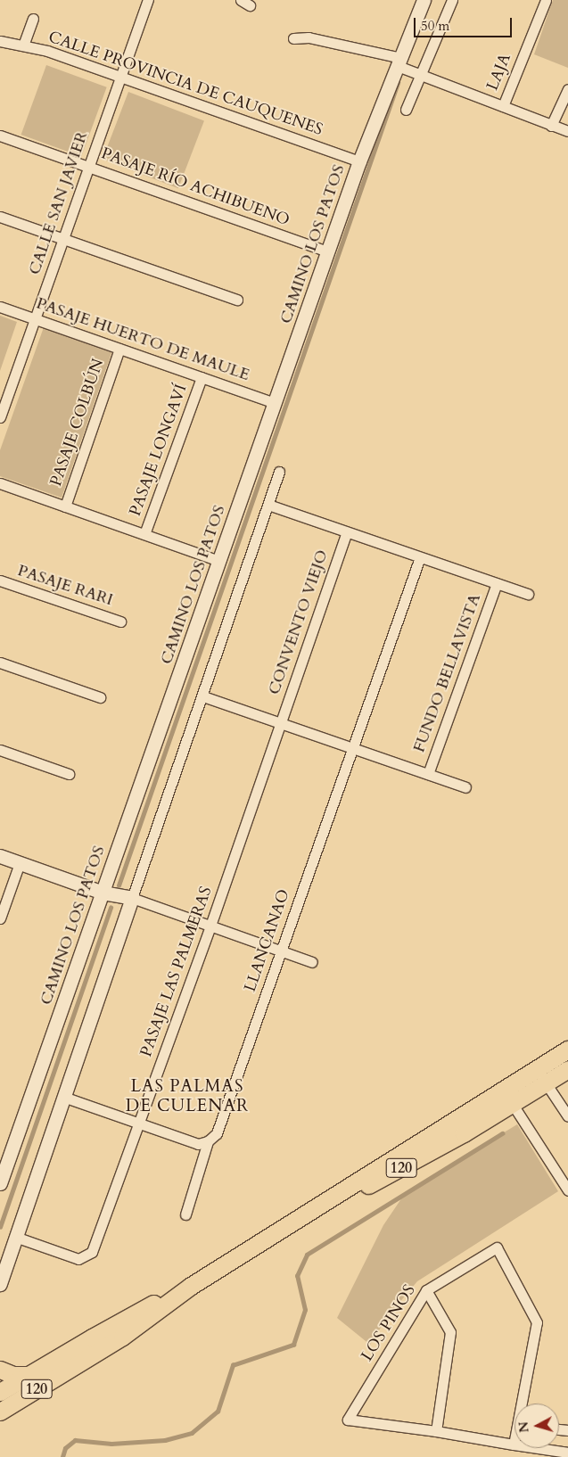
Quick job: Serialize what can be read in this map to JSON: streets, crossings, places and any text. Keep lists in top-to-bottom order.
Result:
{
  "streets": {
    "main road": ["120"],
    "street": [
      "LAJA",
      "CALLE PROVINCIA DE CAUQUENES",
      "PASAJE RÍO ACHIBUENO",
      "CALLE SAN JAVIER",
      "CAMINO LOS PATOS",
      "PASAJE HUERTO DE MAULE",
      "PASAJE COLBÚN",
      "PASAJE LONGAVÍ",
      "PASAJE RARI",
      "CONVENTO VIEJO",
      "FUNDO BELLAVISTA",
      "LLANCANAO",
      "PASAJE LAS PALMERAS",
      "LOS PINOS"
    ]
  },
  "crossings": [
    ["CALLE PROVINCIA DE CAUQUENES", "CALLE SAN JAVIER"],
    ["CALLE PROVINCIA DE CAUQUENES", "CAMINO LOS PATOS"],
    ["PASAJE RÍO ACHIBUENO", "CALLE SAN JAVIER"],
    ["PASAJE RÍO ACHIBUENO", "CAMINO LOS PATOS"],
    ["CALLE SAN JAVIER", "PASAJE HUERTO DE MAULE"],
    ["CAMINO LOS PATOS", "PASAJE HUERTO DE MAULE"],
    ["PASAJE HUERTO DE MAULE", "PASAJE COLBÚN"],
    ["PASAJE HUERTO DE MAULE", "PASAJE LONGAVÍ"],
    ["CONVENTO VIEJO", "PASAJE LAS PALMERAS"]
  ],
  "districts": ["LAS PALMAS DE CULENAR"],
  "scale_bar": "50 m",
  "north": "left"
}
